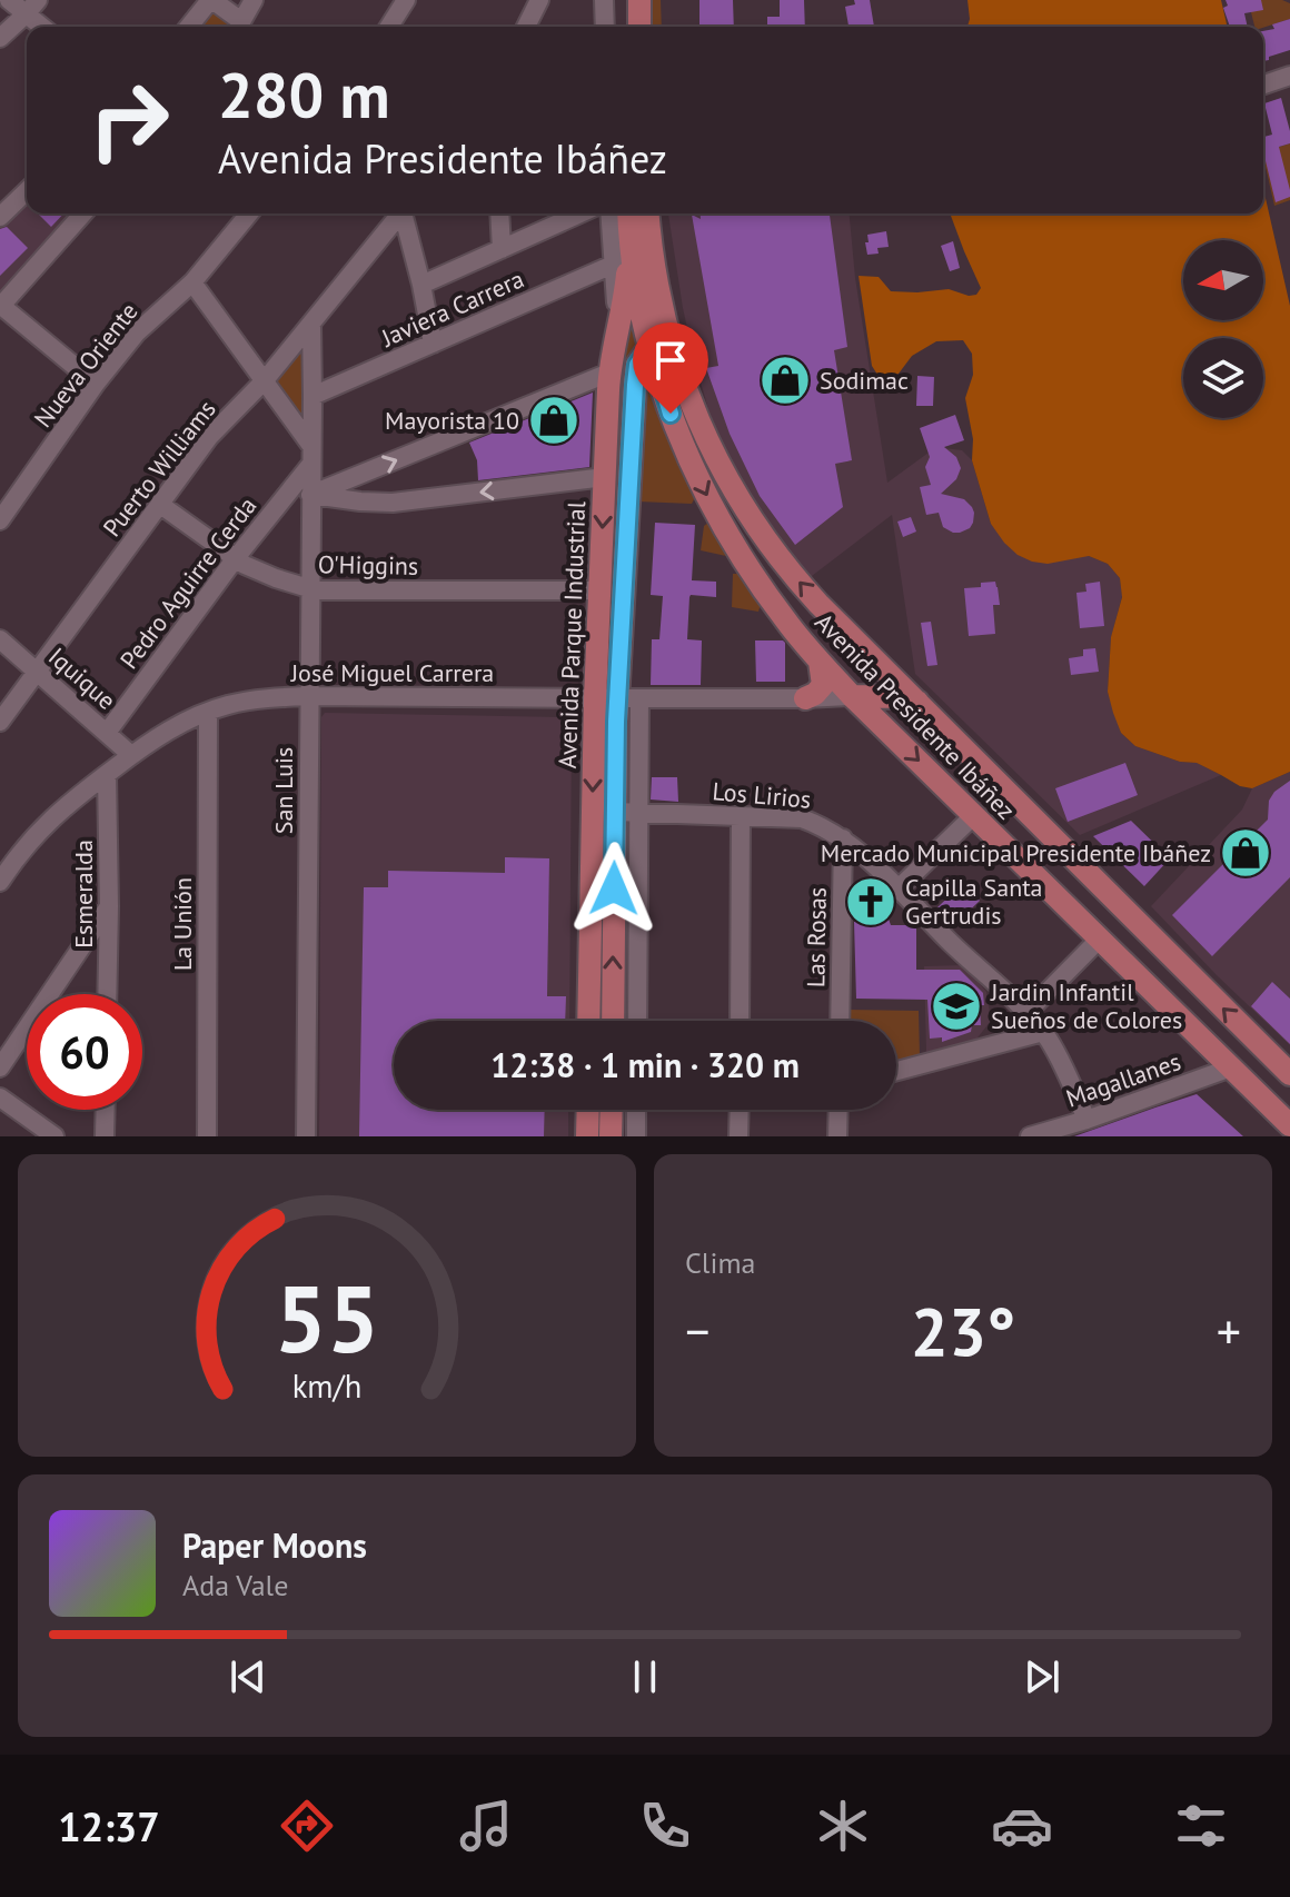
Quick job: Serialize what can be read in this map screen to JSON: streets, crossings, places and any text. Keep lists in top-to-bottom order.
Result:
{
  "streets": {
    "main road": ["Avenida Parque Industrial", "Avenida Presidente Ibáñez"],
    "street": [
      "Javiera Carrera",
      "Nueva Oriente",
      "Puerto Williams",
      "O'Higgins",
      "Pedro Aguirre Cerda",
      "José Miguel Carrera",
      "Iquique",
      "San Luis",
      "Los Lirios",
      "Esmeralda",
      "La Unión",
      "Las Rosas",
      "Magallanes"
    ]
  },
  "crossings": [
    ["Javiera Carrera", "Puerto Williams"],
    ["Javiera Carrera", "San Luis"],
    ["Puerto Williams", "O'Higgins"],
    ["Puerto Williams", "Iquique"],
    ["Puerto Williams", "San Luis"],
    ["O'Higgins", "Pedro Aguirre Cerda"],
    ["O'Higgins", "Avenida Parque Industrial"],
    ["O'Higgins", "San Luis"],
    ["Pedro Aguirre Cerda", "Iquique"],
    ["Pedro Aguirre Cerda", "San Luis"],
    ["Avenida Parque Industrial", "José Miguel Carrera"],
    ["Avenida Parque Industrial", "Avenida Presidente Ibáñez"],
    ["Avenida Parque Industrial", "Los Lirios"],
    ["José Miguel Carrera", "Iquique"],
    ["José Miguel Carrera", "Avenida Presidente Ibáñez"],
    ["José Miguel Carrera", "San Luis"],
    ["José Miguel Carrera", "Esmeralda"],
    ["José Miguel Carrera", "La Unión"],
    ["Avenida Presidente Ibáñez", "Magallanes"],
    ["Los Lirios", "Las Rosas"],
    ["Los Lirios", "Magallanes"]
  ],
  "places": {
    "shop": ["Sodimac", "Mayorista 10", "Mercado Municipal Presidente Ibáñez"],
    "church": ["Capilla Santa Gertrudis"],
    "school or university": ["Jardin Infantil Sueños de Colores"]
  },
  "north": "left",
  "page": {
    "turn": ["280 m", "Avenida Presidente Ibáñez"],
    "limit": "60",
    "trip": "12:38 · 1 min · 320 m",
    "tile": "Clima",
    "heat": ["−", "23°", "+"],
    "song": ["Paper Moons", "Ada Vale"],
    "tabs": "12:37",
    "gauge": ["55", "km/h"]
  }
}
